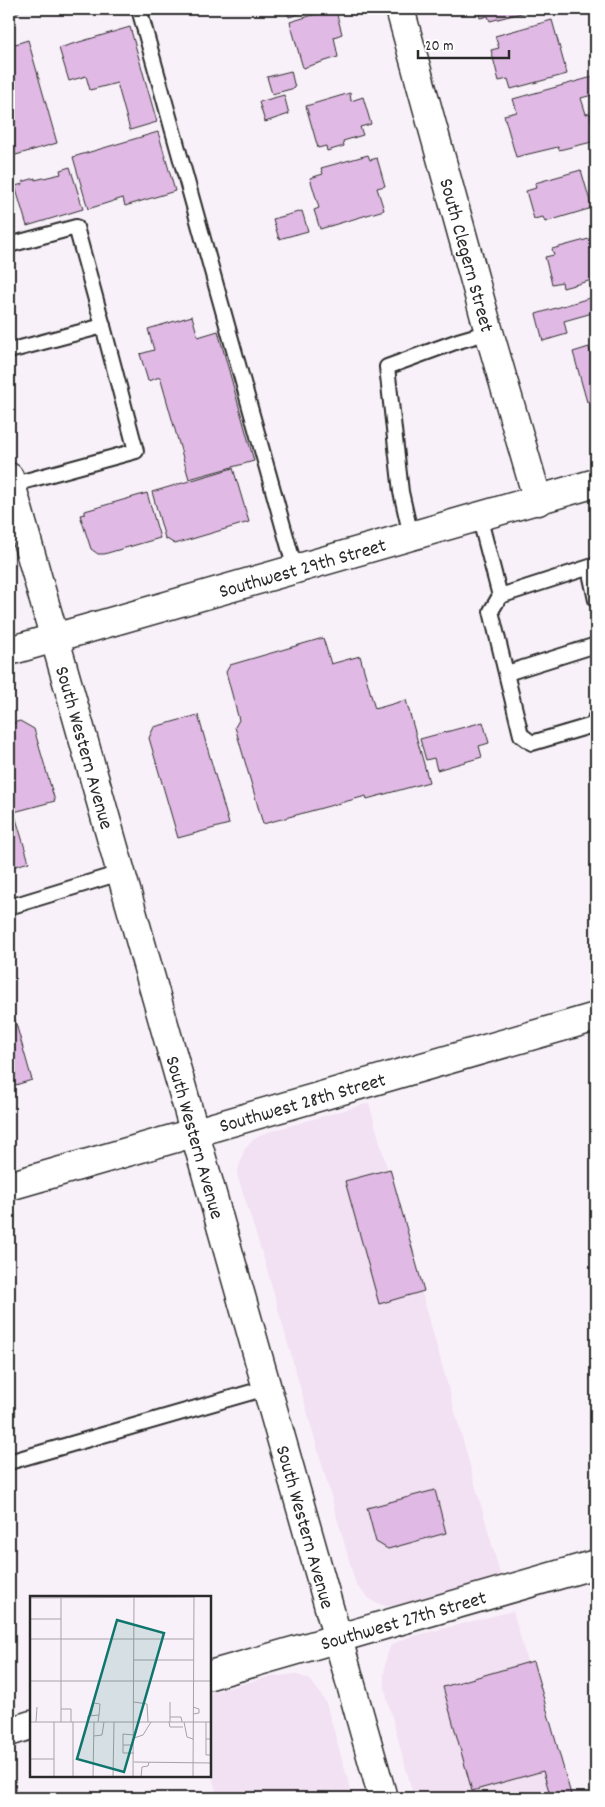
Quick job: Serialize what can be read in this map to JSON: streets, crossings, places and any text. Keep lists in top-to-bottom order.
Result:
{
  "streets": {
    "main road": [
      "South Clegern Street",
      "Southwest 29th Street",
      "South Western Avenue",
      "Southwest 28th Street",
      "Southwest 27th Street"
    ]
  },
  "crossings": [
    ["South Clegern Street", "Southwest 29th Street"],
    ["Southwest 29th Street", "South Western Avenue"],
    ["South Western Avenue", "Southwest 28th Street"],
    ["South Western Avenue", "Southwest 27th Street"]
  ],
  "scale_bar": "20 m"
}
